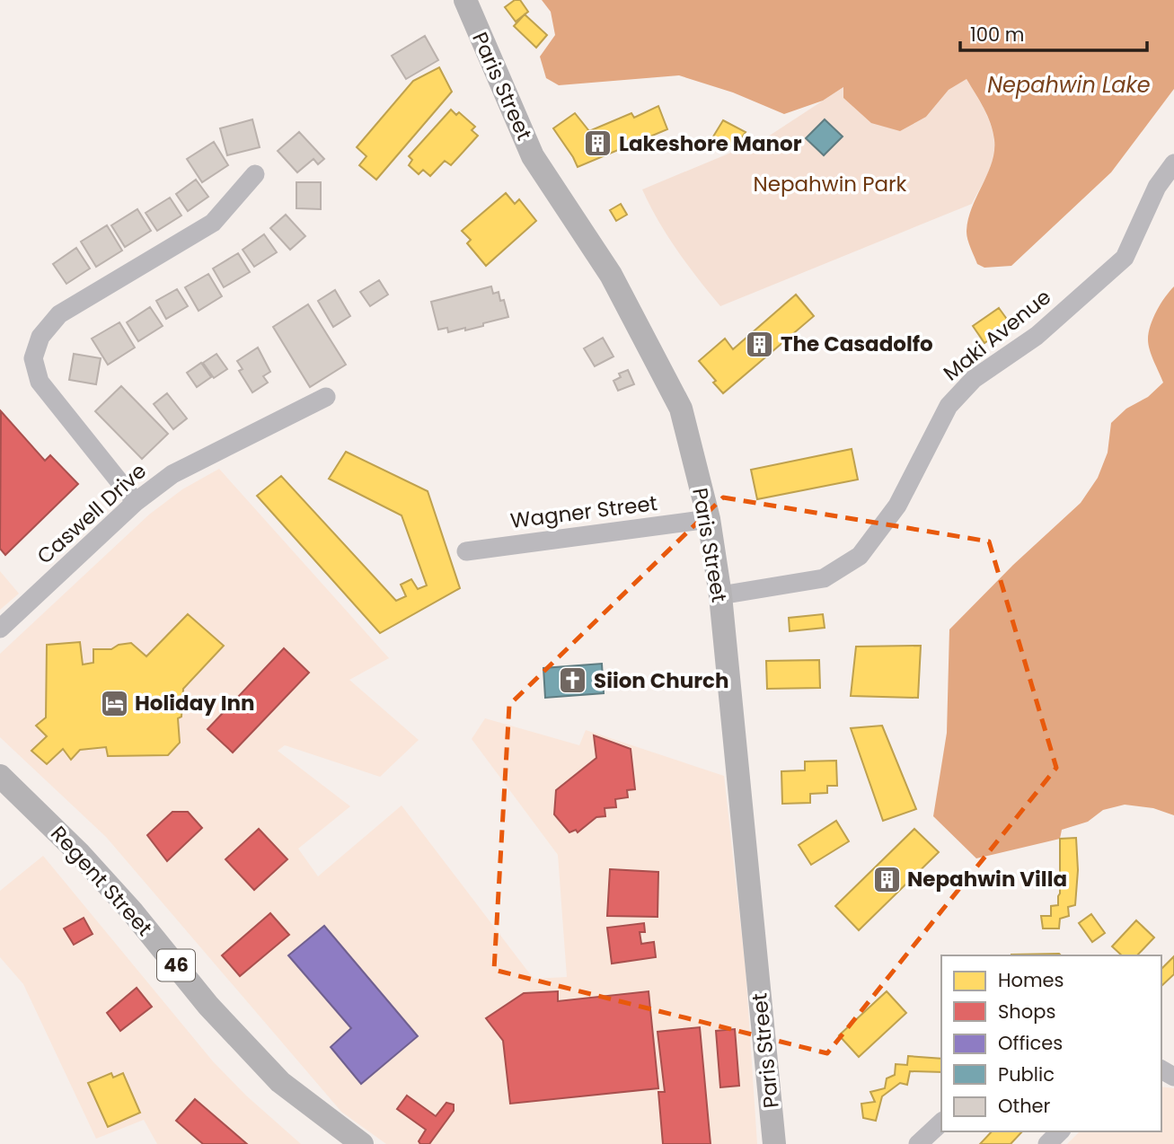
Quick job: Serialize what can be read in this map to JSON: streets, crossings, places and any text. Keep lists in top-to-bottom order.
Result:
{
  "streets": {
    "main road": ["Paris Street", "Regent Street", "46"],
    "street": ["Maki Avenue", "Wagner Street", "Caswell Drive"]
  },
  "crossings": [
    ["Paris Street", "Maki Avenue"],
    ["Paris Street", "Wagner Street"]
  ],
  "water": ["Nepahwin Lake"],
  "parks": ["Nepahwin Park"],
  "places": {
    "building": ["Lakeshore Manor", "The Casadolfo", "Nepahwin Villa"],
    "church": ["Siion Church"],
    "hotel": ["Holiday Inn"]
  },
  "legend": [
    "Homes",
    "Shops",
    "Offices",
    "Public",
    "Other"
  ],
  "scale_bar": "100 m"
}
